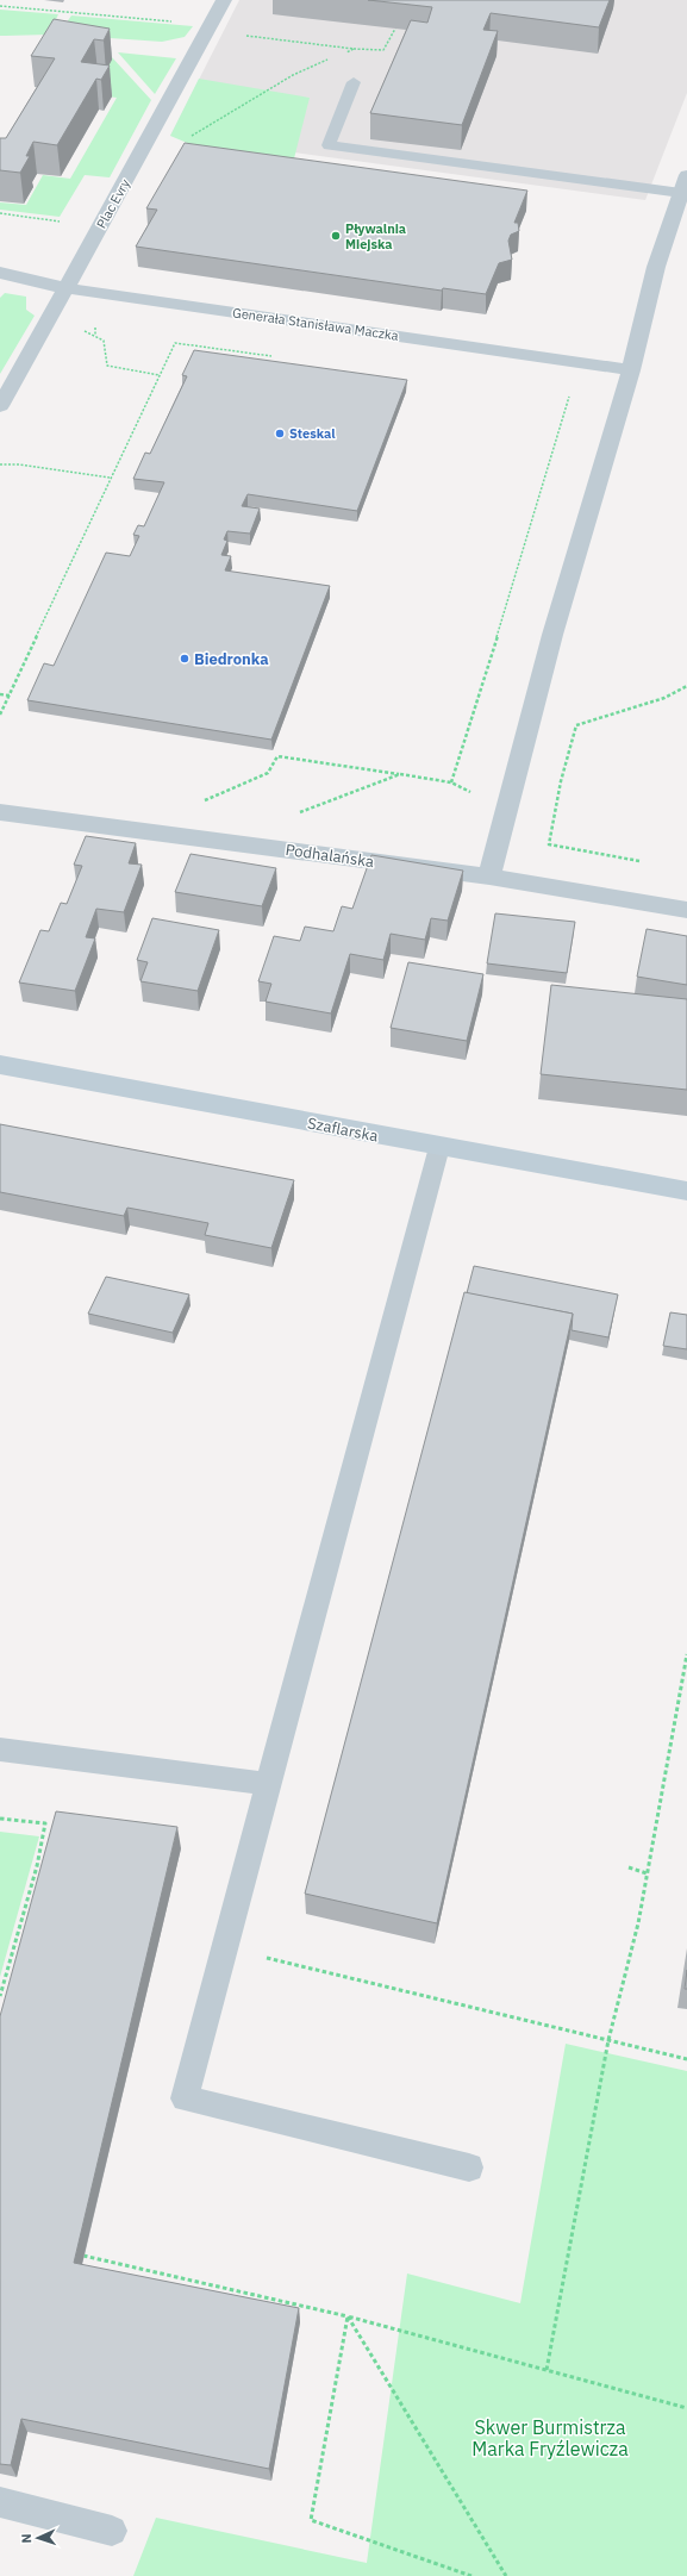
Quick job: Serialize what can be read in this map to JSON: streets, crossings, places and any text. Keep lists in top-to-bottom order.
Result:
{
  "streets": {
    "street": [
      "Plac Evry",
      "Generała Stanisława Maczka",
      "Podhalańska",
      "Szaflarska"
    ]
  },
  "crossings": [
    ["Plac Evry", "Generała Stanisława Maczka"]
  ],
  "parks": ["Skwer Burmistrza Marka Fryźlewicza"],
  "places": ["Pływalnia Miejska", "Steskal", "Biedronka"],
  "north": "left"
}
